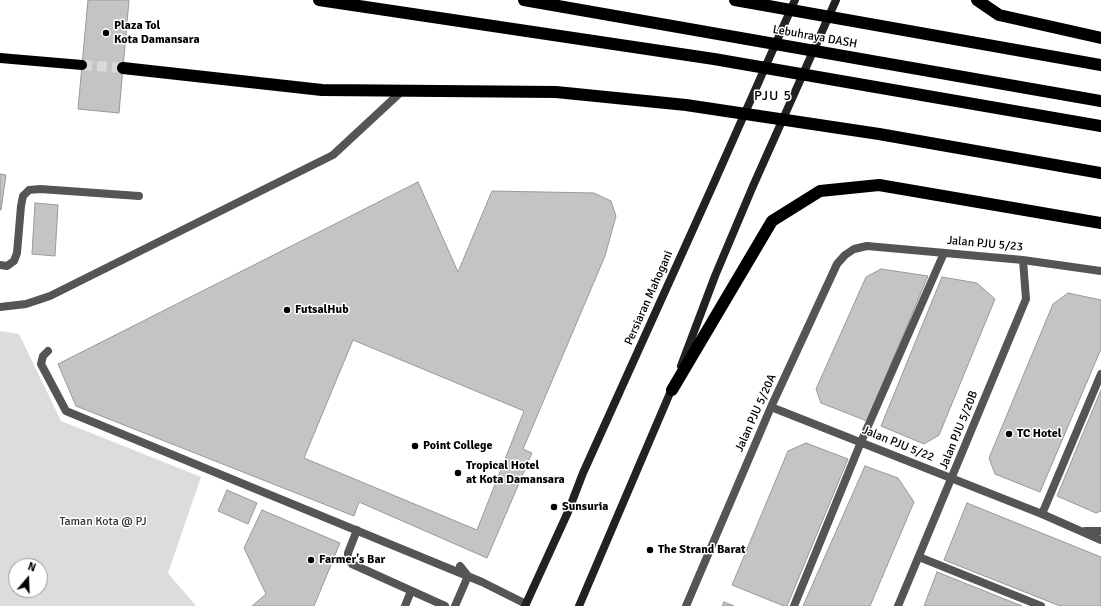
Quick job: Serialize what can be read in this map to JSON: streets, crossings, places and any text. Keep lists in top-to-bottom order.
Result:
{
  "streets": {
    "highway": ["Lebuhraya DASH"],
    "main road": ["Persiaran Mahogani"],
    "street": [
      "Jalan PJU 5/23",
      "Jalan PJU 5/20A",
      "Jalan PJU 5/20B",
      "Jalan PJU 5/22"
    ]
  },
  "crossings": [
    ["Jalan PJU 5/23", "Jalan PJU 5/20A"],
    ["Jalan PJU 5/23", "Jalan PJU 5/20B"],
    ["Jalan PJU 5/20A", "Jalan PJU 5/22"],
    ["Jalan PJU 5/20B", "Jalan PJU 5/22"]
  ],
  "districts": ["PJU 5"],
  "parks": ["Taman Kota @ PJ"],
  "places": [
    "Plaza Tol Kota Damansara",
    "FutsalHub",
    "TC Hotel",
    "Point College",
    "Tropical Hotel at Kota Damansara",
    "Sunsuria",
    "The Strand Barat",
    "Farmer's Bar"
  ],
  "north": "top"
}
